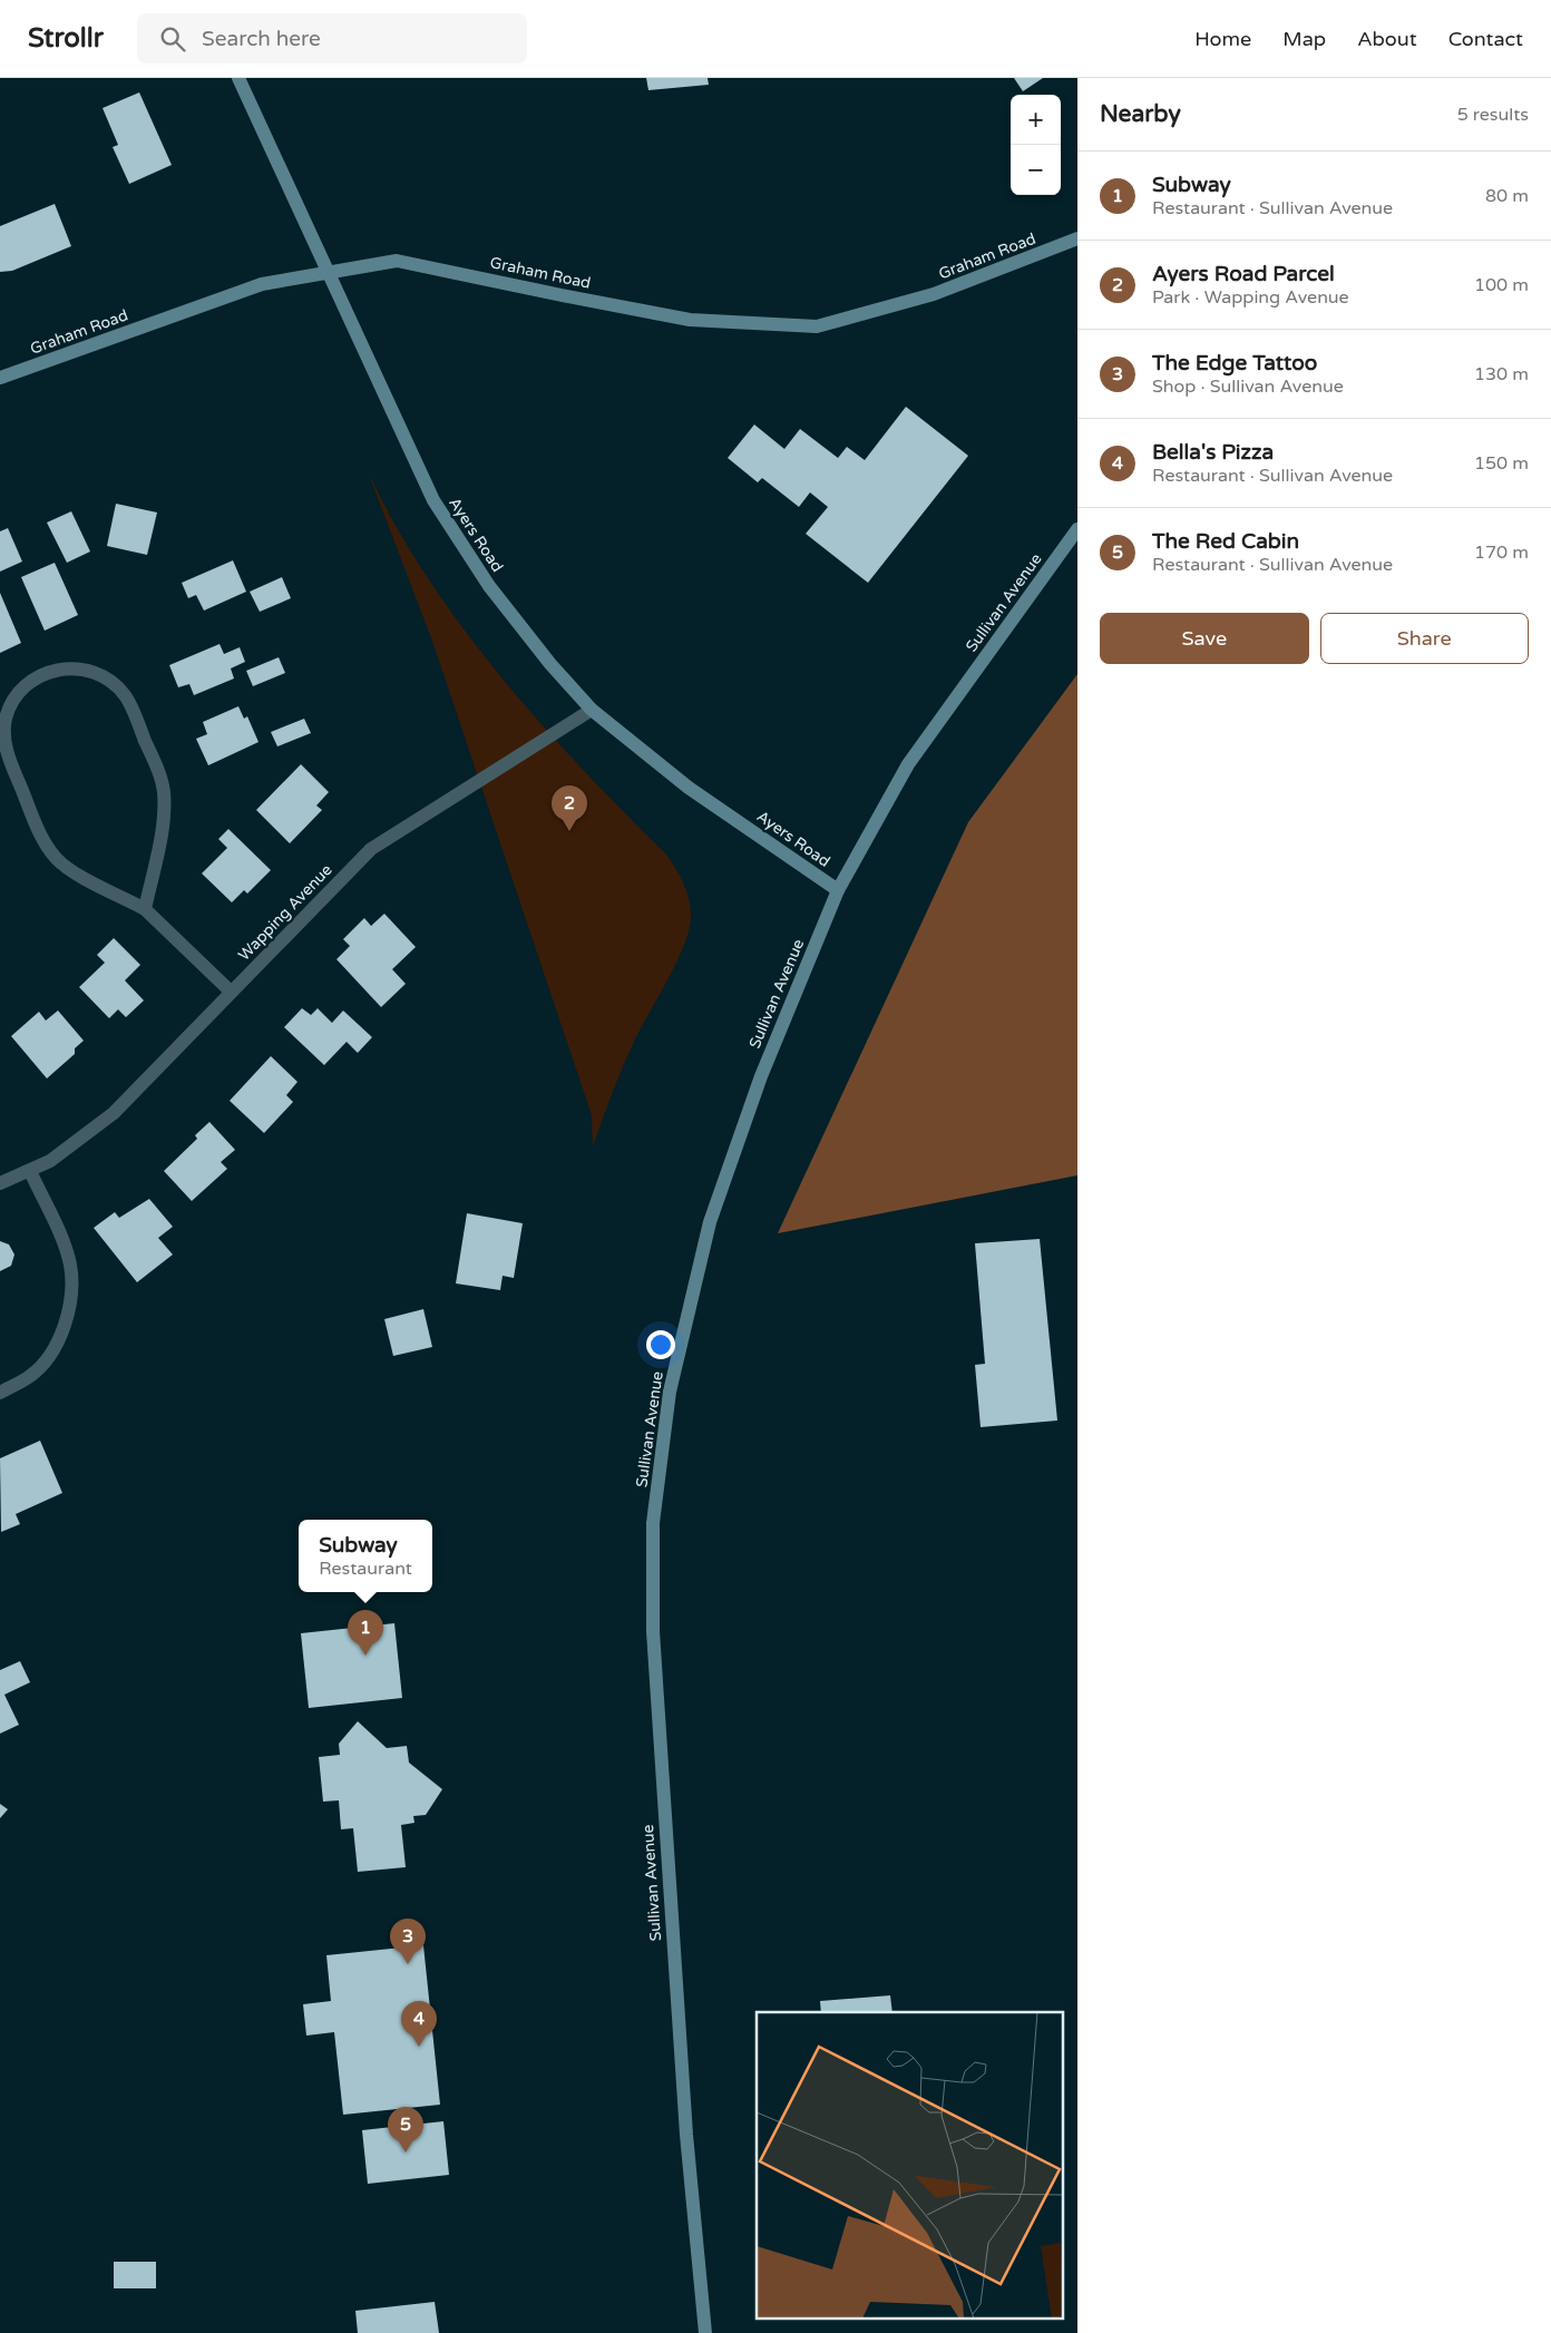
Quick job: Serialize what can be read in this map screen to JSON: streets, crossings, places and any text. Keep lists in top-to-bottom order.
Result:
{
  "streets": {
    "street": [
      "Graham Road",
      "Ayers Road",
      "Sullivan Avenue",
      "Wapping Avenue"
    ]
  },
  "crossings": [
    ["Graham Road", "Ayers Road"],
    ["Ayers Road", "Sullivan Avenue"],
    ["Ayers Road", "Wapping Avenue"]
  ],
  "page": {
    "header": "Strollr",
    "search": "Search here",
    "nav": [
      "Home",
      "Map",
      "About",
      "Contact"
    ],
    "heading": ["Nearby", "5 results"],
    "map_buttons": ["+", "−"],
    "list": [
      {
        "mark": "1",
        "name": "Subway",
        "note": "Restaurant · Sullivan Avenue",
        "value": "80 m"
      },
      {
        "mark": "2",
        "name": "Ayers Road Parcel",
        "note": "Park · Wapping Avenue",
        "value": "100 m"
      },
      {
        "mark": "3",
        "name": "The Edge Tattoo",
        "note": "Shop · Sullivan Avenue",
        "value": "130 m"
      },
      {
        "mark": "4",
        "name": "Bella's Pizza",
        "note": "Restaurant · Sullivan Avenue",
        "value": "150 m"
      },
      {
        "mark": "5",
        "name": "The Red Cabin",
        "note": "Restaurant · Sullivan Avenue",
        "value": "170 m"
      }
    ],
    "buttons": ["Save", "Share"],
    "pins": [
      "2",
      "1",
      "3",
      "4",
      "5"
    ],
    "popup": ["Subway", "Restaurant"]
  }
}
